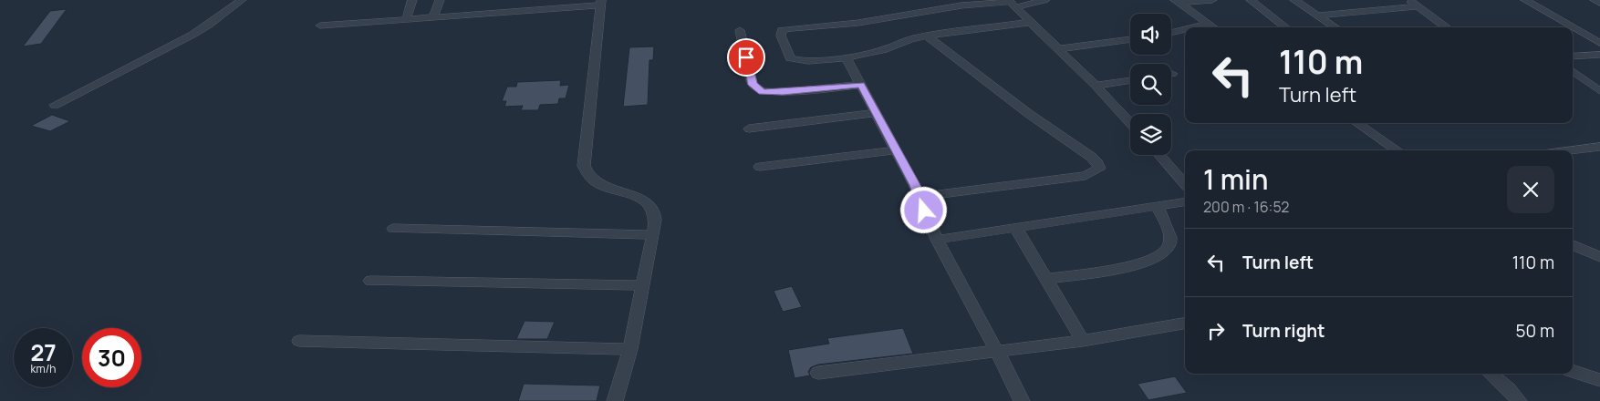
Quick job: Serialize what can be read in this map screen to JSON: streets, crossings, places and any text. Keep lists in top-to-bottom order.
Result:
{
  "page": {
    "turn": ["110 m", "Turn left"],
    "heading": ["1 min", "200 m · 16:52"],
    "list": [
      {
        "name": "Turn left",
        "value": "110 m"
      },
      {
        "name": "Turn right",
        "value": "50 m"
      }
    ],
    "speed": "27 km/h",
    "limit": "30"
  }
}
